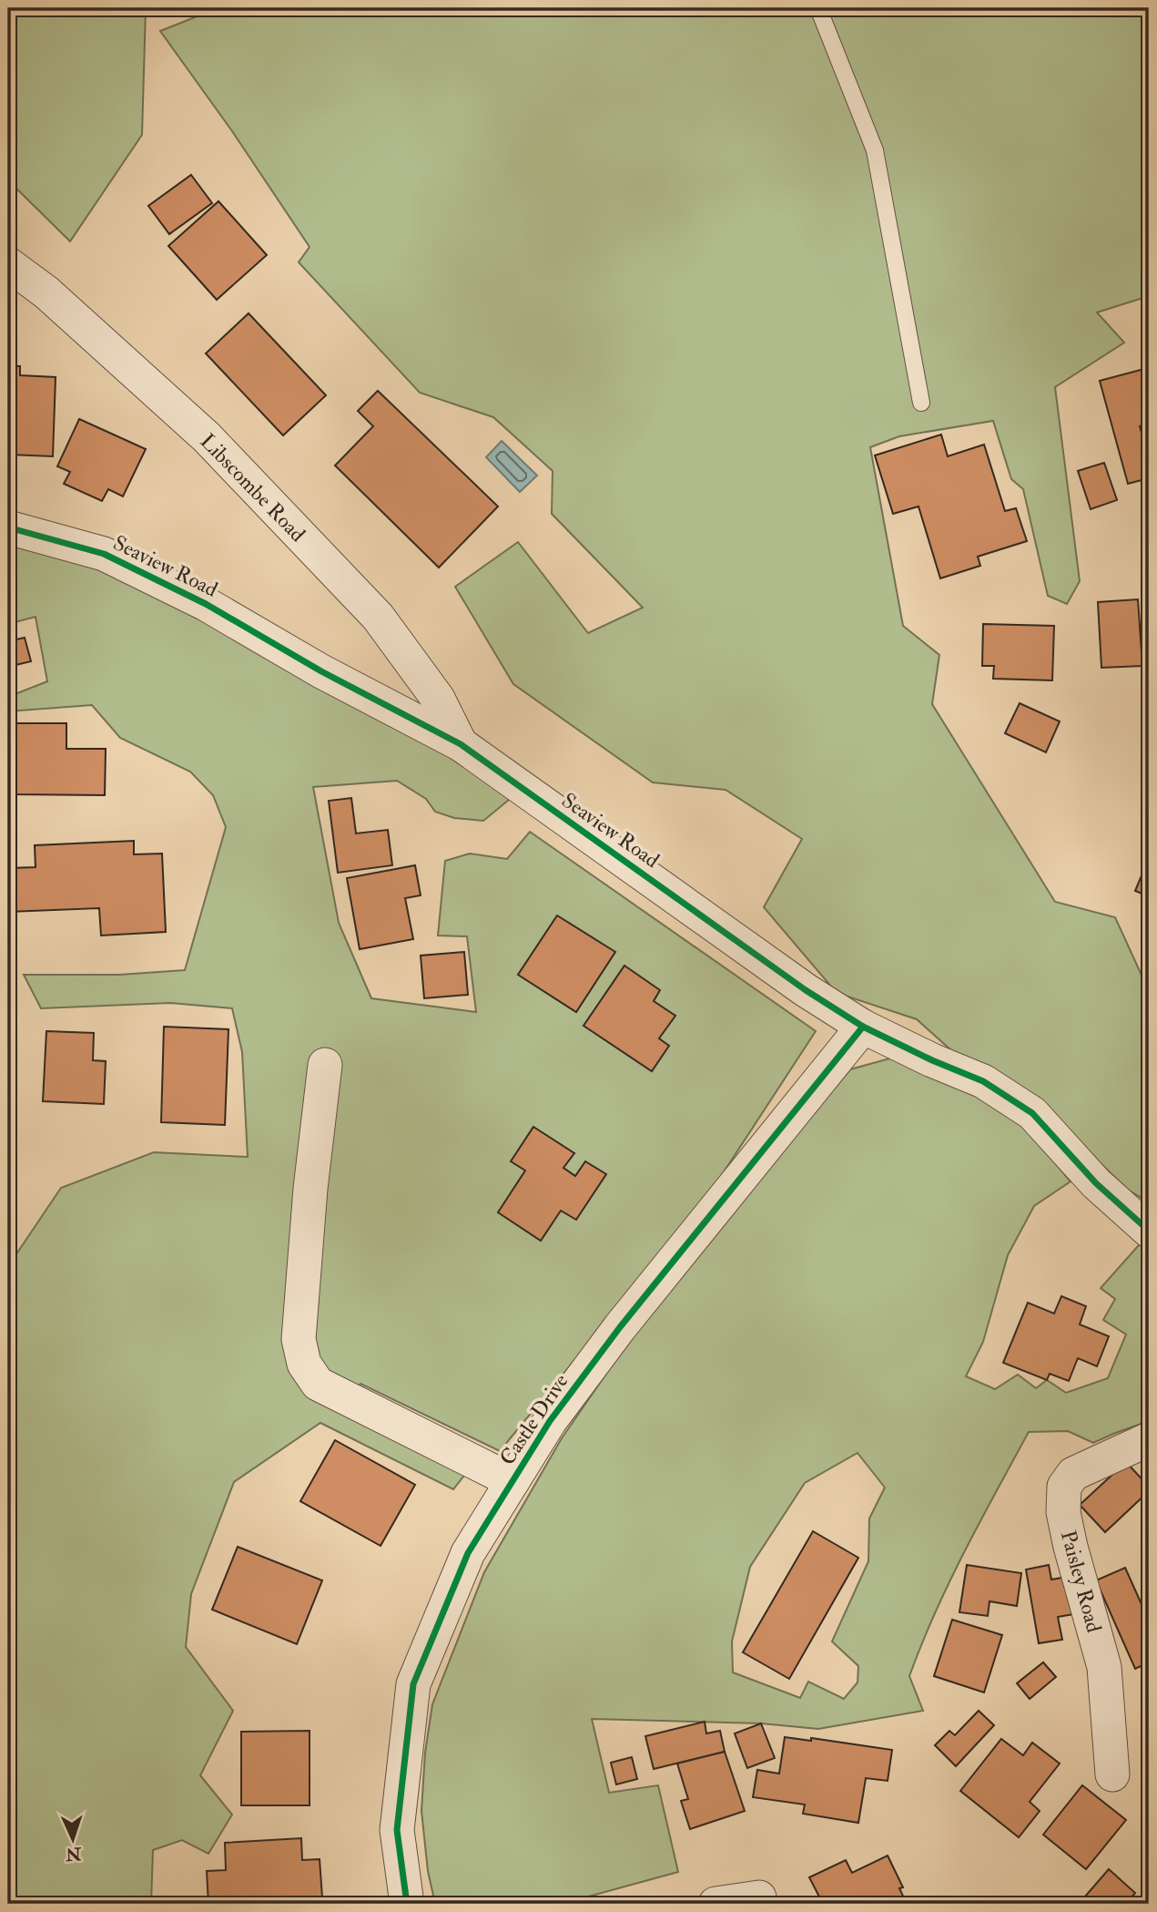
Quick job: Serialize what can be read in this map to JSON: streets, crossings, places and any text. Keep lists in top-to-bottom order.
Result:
{
  "streets": {
    "street": [
      "Libscombe Road",
      "Seaview Road",
      "Castle Drive",
      "Paisley Road"
    ]
  },
  "crossings": [
    ["Libscombe Road", "Seaview Road"],
    ["Seaview Road", "Castle Drive"]
  ],
  "north": "bottom"
}
